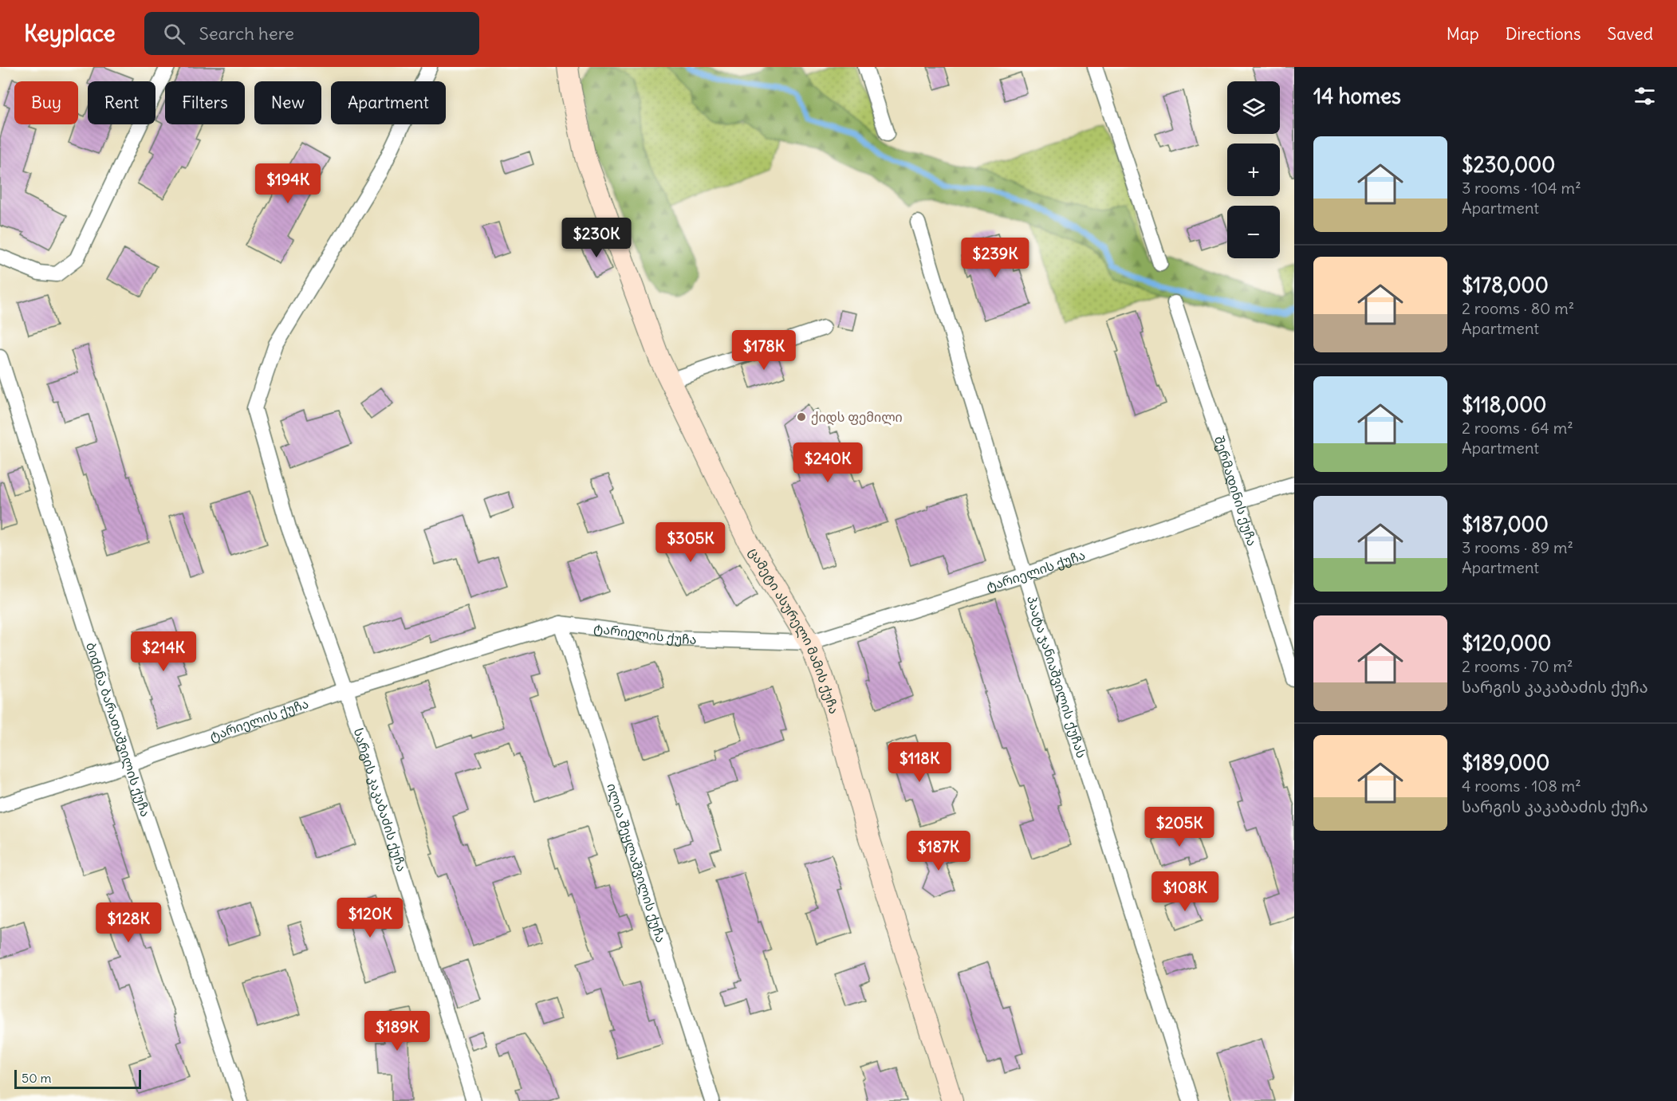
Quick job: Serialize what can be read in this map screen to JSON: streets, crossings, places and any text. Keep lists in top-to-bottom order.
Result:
{
  "streets": {
    "street": [
      "შერმადინის ქუჩა",
      "ტარიელის ქუჩა",
      "ცამეტი ასურელი მამის ქუჩა",
      "პაატა ჯანიაშვილის ქუჩას",
      "ბიძინა ბარათაშვილის ქუჩა",
      "სარგის კაკაბაძის ქუჩა",
      "ილია შეყლაშვილის ქუჩა"
    ]
  },
  "crossings": [
    ["შერმადინის ქუჩა", "ტარიელის ქუჩა"],
    ["ტარიელის ქუჩა", "ცამეტი ასურელი მამის ქუჩა"],
    ["ტარიელის ქუჩა", "პაატა ჯანიაშვილის ქუჩას"],
    ["ტარიელის ქუჩა", "ბიძინა ბარათაშვილის ქუჩა"],
    ["ტარიელის ქუჩა", "სარგის კაკაბაძის ქუჩა"],
    ["ტარიელის ქუჩა", "ილია შეყლაშვილის ქუჩა"]
  ],
  "places": ["ქიდს ფემილი"],
  "scale_bar": "50 m",
  "page": {
    "header": "Keyplace",
    "search": "Search here",
    "nav": ["Map", "Directions", "Saved"],
    "heading": "14 homes",
    "map_buttons": ["+", "−"],
    "chip": [
      "Buy",
      "Rent",
      "Filters",
      "New",
      "Apartment"
    ],
    "list": [
      {
        "name": "$230,000",
        "note": "3 rooms · 104 m² · Apartment"
      },
      {
        "name": "$178,000",
        "note": "2 rooms · 80 m² · Apartment"
      },
      {
        "name": "$118,000",
        "note": "2 rooms · 64 m² · Apartment"
      },
      {
        "name": "$187,000",
        "note": "3 rooms · 89 m² · Apartment"
      },
      {
        "name": "$120,000",
        "note": "2 rooms · 70 m² · სარგის კაკაბაძის ქუჩა"
      },
      {
        "name": "$189,000",
        "note": "4 rooms · 108 m² · სარგის კაკაბაძის ქუჩა"
      }
    ],
    "price": [
      "$194K",
      "$230K",
      "$239K",
      "$178K",
      "$240K",
      "$305K",
      "$214K",
      "$118K",
      "$205K",
      "$187K",
      "$108K",
      "$120K",
      "$128K",
      "$189K"
    ],
    "scale": "50 m"
  }
}
